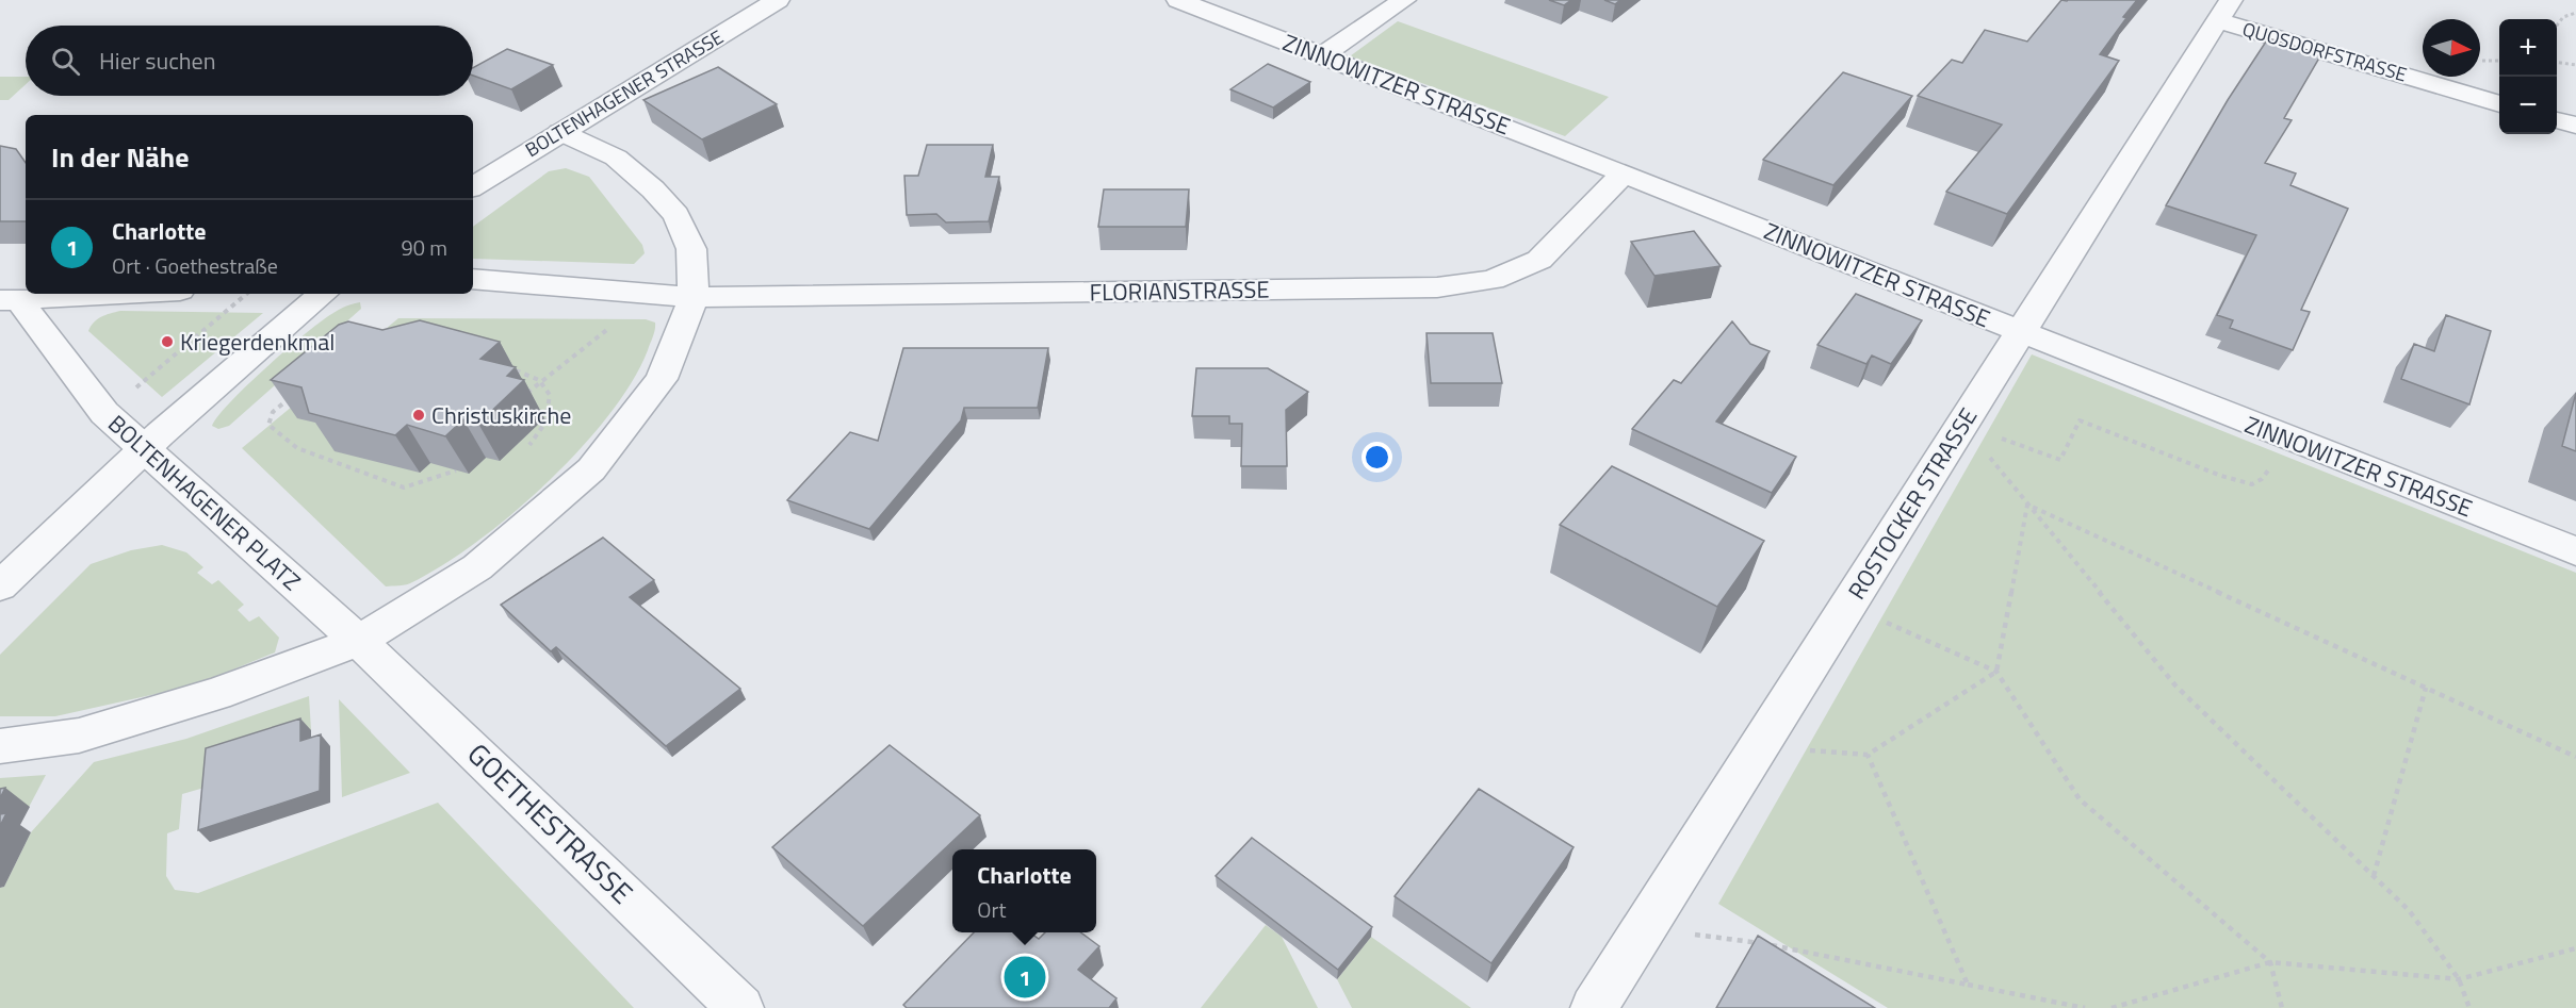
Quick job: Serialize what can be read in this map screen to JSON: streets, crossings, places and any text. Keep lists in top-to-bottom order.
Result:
{
  "streets": {
    "street": [
      "QUOSDORFSTRASSE",
      "ZINNOWITZER STRASSE",
      "BOLTENHAGENER STRASSE",
      "FLORIANSTRASSE",
      "BOLTENHAGENER PLATZ",
      "ROSTOCKER STRASSE",
      "GOETHESTRASSE"
    ]
  },
  "crossings": [
    ["QUOSDORFSTRASSE", "ROSTOCKER STRASSE"],
    ["ZINNOWITZER STRASSE", "FLORIANSTRASSE"],
    ["ZINNOWITZER STRASSE", "ROSTOCKER STRASSE"],
    ["BOLTENHAGENER PLATZ", "GOETHESTRASSE"]
  ],
  "places": ["Kriegerdenkmal", "Christuskirche"],
  "north": "right",
  "page": {
    "map_buttons": ["+", "−"],
    "search": "Hier suchen",
    "heading": "In der Nähe",
    "list": [
      {
        "mark": "1",
        "name": "Charlotte",
        "note": "Ort · Goethestraße",
        "value": "90 m"
      }
    ],
    "popup": ["Charlotte", "Ort"],
    "pins": "1"
  }
}
